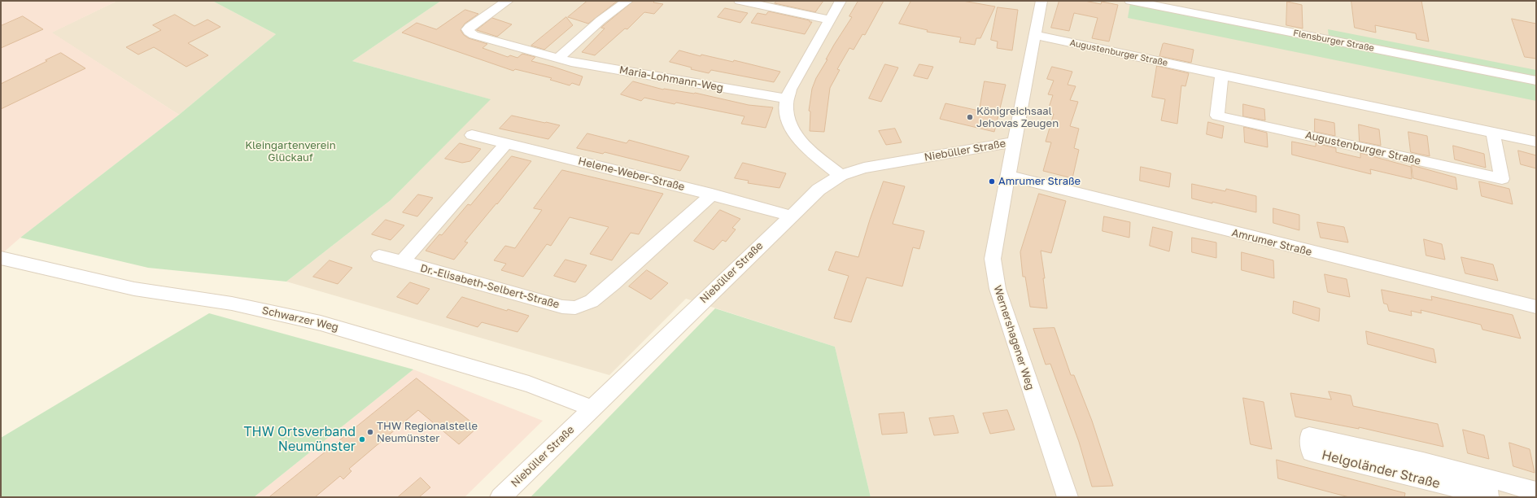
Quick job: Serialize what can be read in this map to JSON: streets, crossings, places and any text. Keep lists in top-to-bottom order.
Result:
{
  "streets": {
    "street": [
      "Flensburger Straße",
      "Augustenburger Straße",
      "Maria-Lohmann-Weg",
      "Niebüller Straße",
      "Helene-Weber-Straße",
      "Amrumer Straße",
      "Dr.-Elisabeth-Selbert-Straße",
      "Schwarzer Weg",
      "Wernershagener Weg",
      "Helgoländer Straße"
    ]
  },
  "crossings": [
    ["Augustenburger Straße", "Wernershagener Weg"],
    ["Niebüller Straße", "Helene-Weber-Straße"],
    ["Niebüller Straße", "Schwarzer Weg"],
    ["Niebüller Straße", "Wernershagener Weg"],
    ["Helene-Weber-Straße", "Dr.-Elisabeth-Selbert-Straße"],
    ["Amrumer Straße", "Wernershagener Weg"]
  ],
  "parks": ["Kleingartenverein Glückauf"],
  "places": [
    "Königreichsaal Jehovas Zeugen",
    "Amrumer Straße",
    "THW Regionalstelle Neumünster",
    "THW Ortsverband Neumünster"
  ]
}
